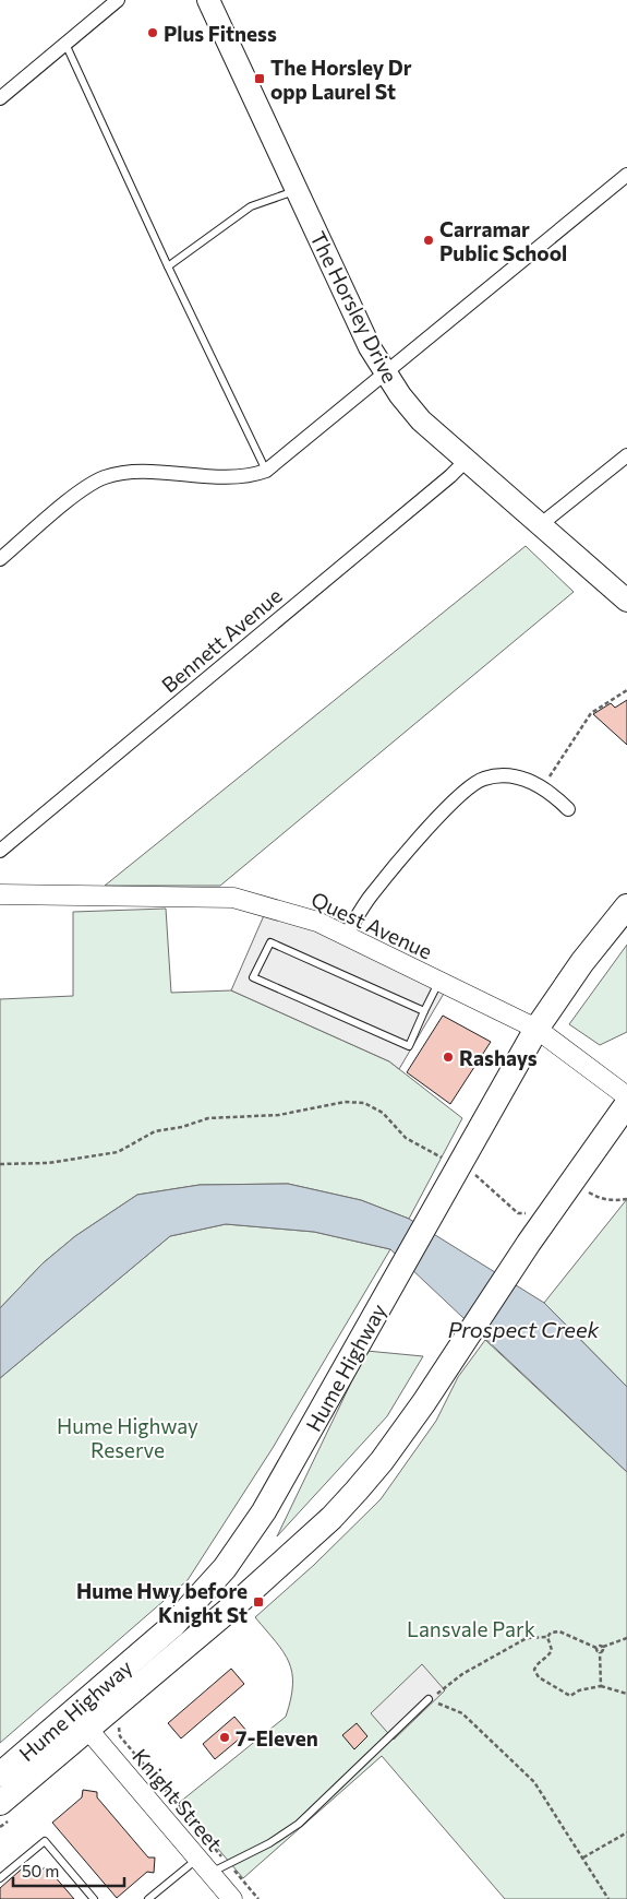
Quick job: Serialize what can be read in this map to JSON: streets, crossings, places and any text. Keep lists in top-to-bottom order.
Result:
{
  "streets": {
    "highway": ["Hume Highway"],
    "main road": ["The Horsley Drive"],
    "street": ["Bennett Avenue", "Quest Avenue", "Knight Street"]
  },
  "crossings": [
    ["The Horsley Drive", "Bennett Avenue"],
    ["Quest Avenue", "Hume Highway"],
    ["Hume Highway", "Knight Street"]
  ],
  "water": ["Prospect Creek"],
  "parks": ["Hume Highway Reserve", "Lansvale Park"],
  "places": {
    "other": [
      "Plus Fitness",
      "Carramar Public School",
      "Rashays",
      "7-Eleven"
    ],
    "transit": ["The Horsley Dr opp Laurel St", "Hume Hwy before Knight St"]
  },
  "scale_bar": "50 m"
}
